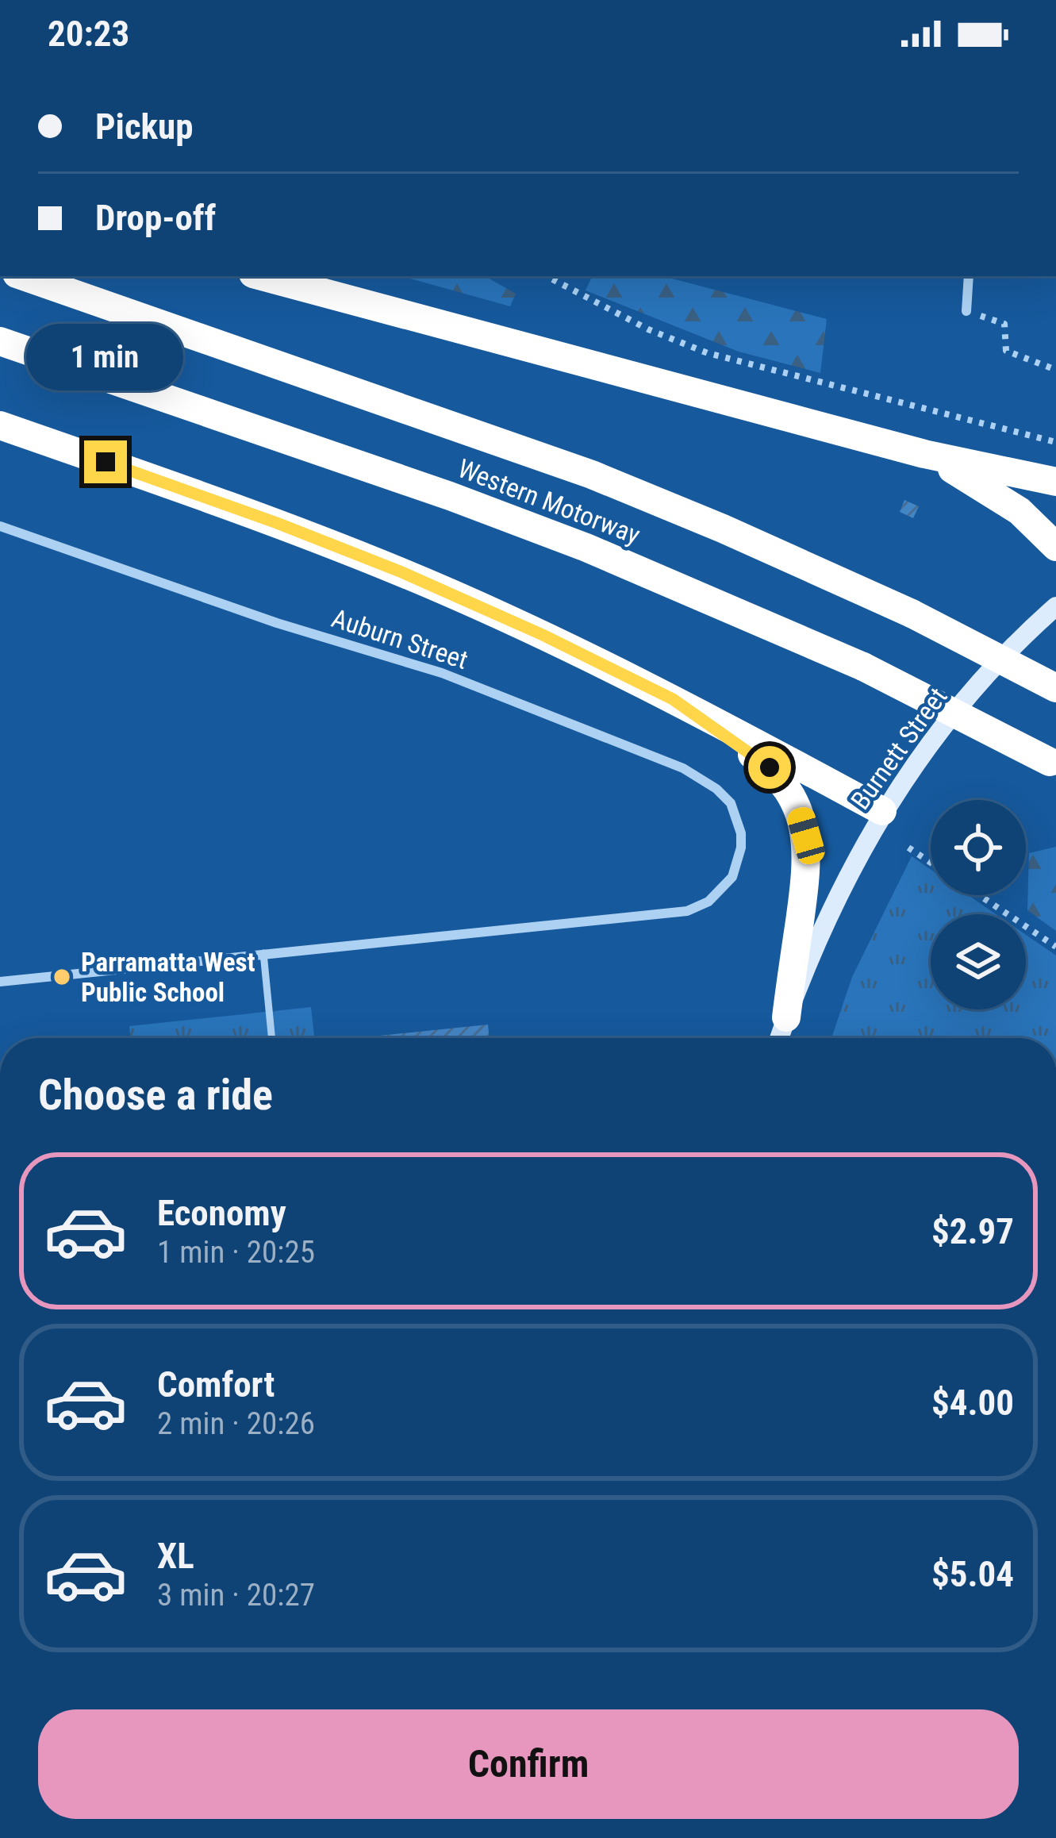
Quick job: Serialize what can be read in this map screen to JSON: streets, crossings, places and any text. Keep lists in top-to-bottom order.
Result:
{
  "streets": {
    "highway": ["Western Motorway"],
    "main road": ["Burnett Street"],
    "street": ["Auburn Street"]
  },
  "places": ["Parramatta West Public School"],
  "page": {
    "status": "20:23",
    "banner": ["Pickup", "Drop-off"],
    "bubble": "1 min",
    "heading": "Choose a ride",
    "list": [
      {
        "name": "Economy",
        "note": "1 min · 20:25",
        "value": "$2.97"
      },
      {
        "name": "Comfort",
        "note": "2 min · 20:26",
        "value": "$4.00"
      },
      {
        "name": "XL",
        "note": "3 min · 20:27",
        "value": "$5.04"
      }
    ],
    "buttons": "Confirm"
  }
}
